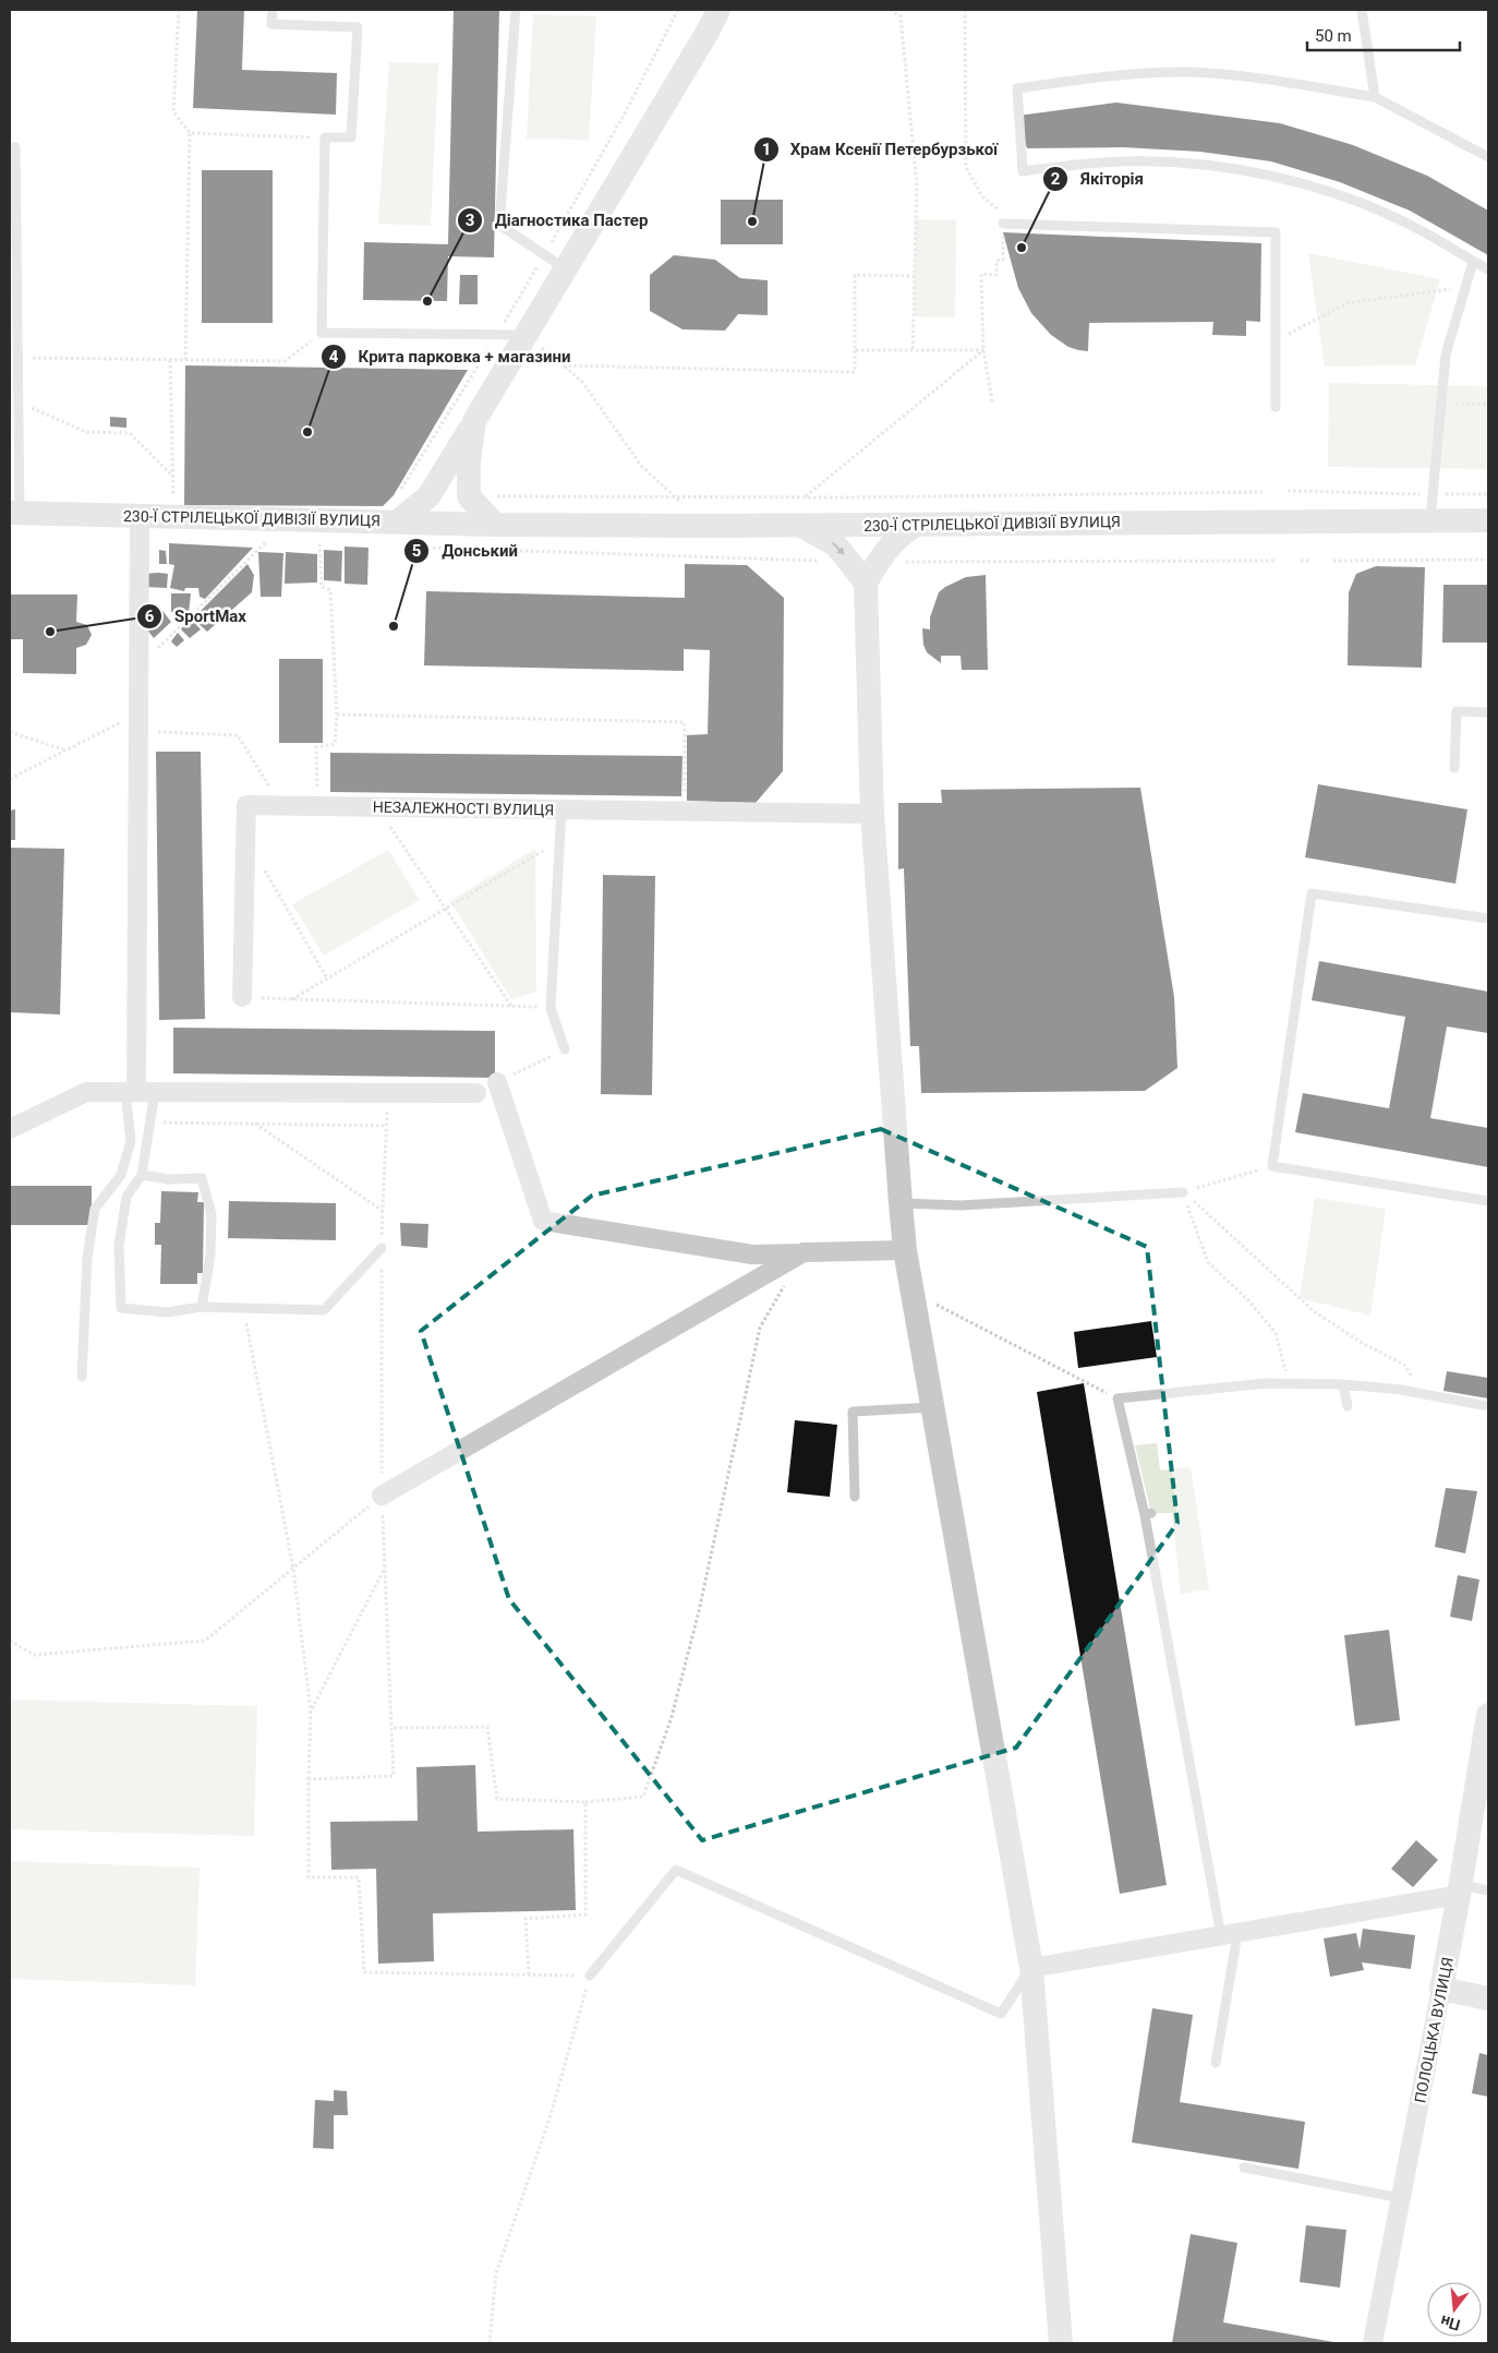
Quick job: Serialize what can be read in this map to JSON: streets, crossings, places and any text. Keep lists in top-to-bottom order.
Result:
{
  "streets": {
    "street": ["230-Ї СТРІЛЕЦЬКОЇ ДИВІЗІЇ ВУЛИЦЯ", "НЕЗАЛЕЖНОСТІ ВУЛИЦЯ", "ПОЛОЦЬКА ВУЛИЦЯ"]
  },
  "places": [
    "Храм Ксенії Петербурзької",
    "Якіторія",
    "Діагностика Пастер",
    "Крита парковка + магазини",
    "Донський",
    "SportMax"
  ],
  "scale_bar": "50 m",
  "north": "bottom"
}
